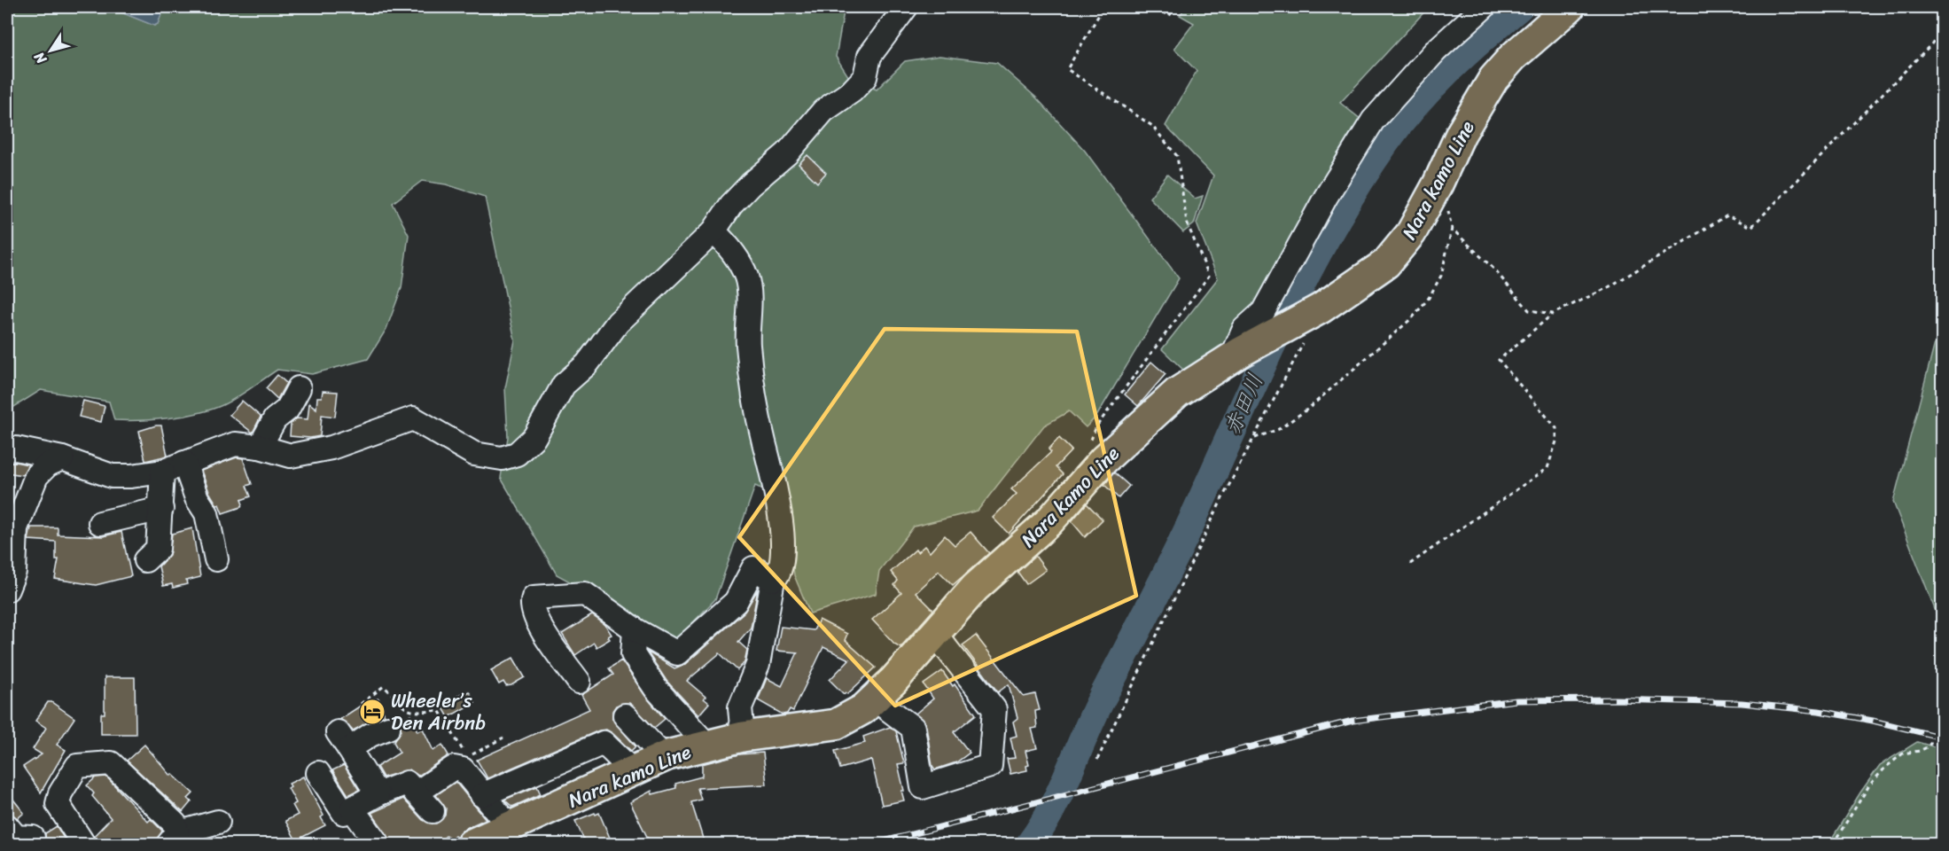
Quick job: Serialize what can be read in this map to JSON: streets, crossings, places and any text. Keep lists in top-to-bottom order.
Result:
{
  "streets": {
    "main road": ["Nara kamo Line"]
  },
  "water": ["赤田川"],
  "places": {
    "hotel": ["Wheeler’s Den Airbnb"]
  },
  "north": "bottom left"
}
